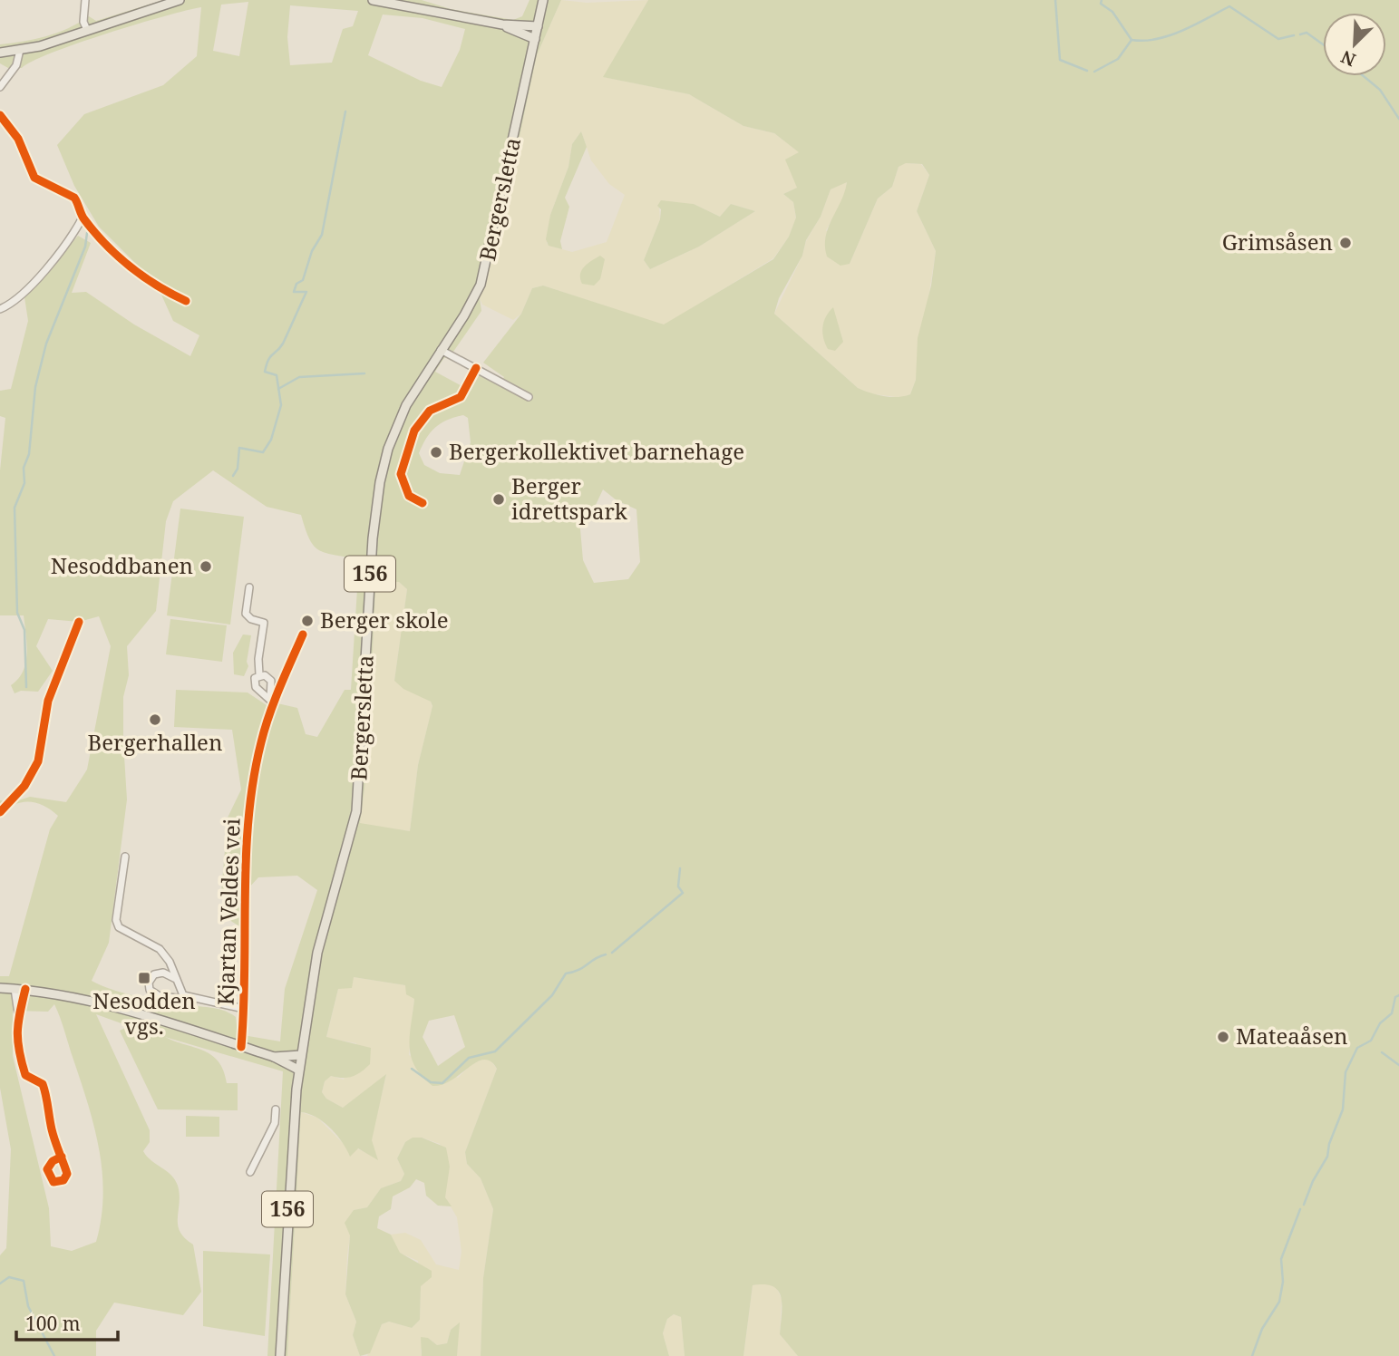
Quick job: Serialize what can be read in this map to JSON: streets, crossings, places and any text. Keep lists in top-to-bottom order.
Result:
{
  "streets": {
    "main road": ["Bergersletta", "156"],
    "street": ["Kjartan Veldes vei"]
  },
  "crossings": [
    ["Bergersletta", "156"]
  ],
  "places": {
    "other": [
      "Grimsåsen",
      "Bergerkollektivet barnehage",
      "Berger idrettspark",
      "Nesoddbanen",
      "Berger skole",
      "Bergerhallen",
      "Mateaåsen"
    ],
    "transit": ["Nesodden vgs."]
  },
  "scale_bar": "100 m",
  "north": "bottom left"
}
